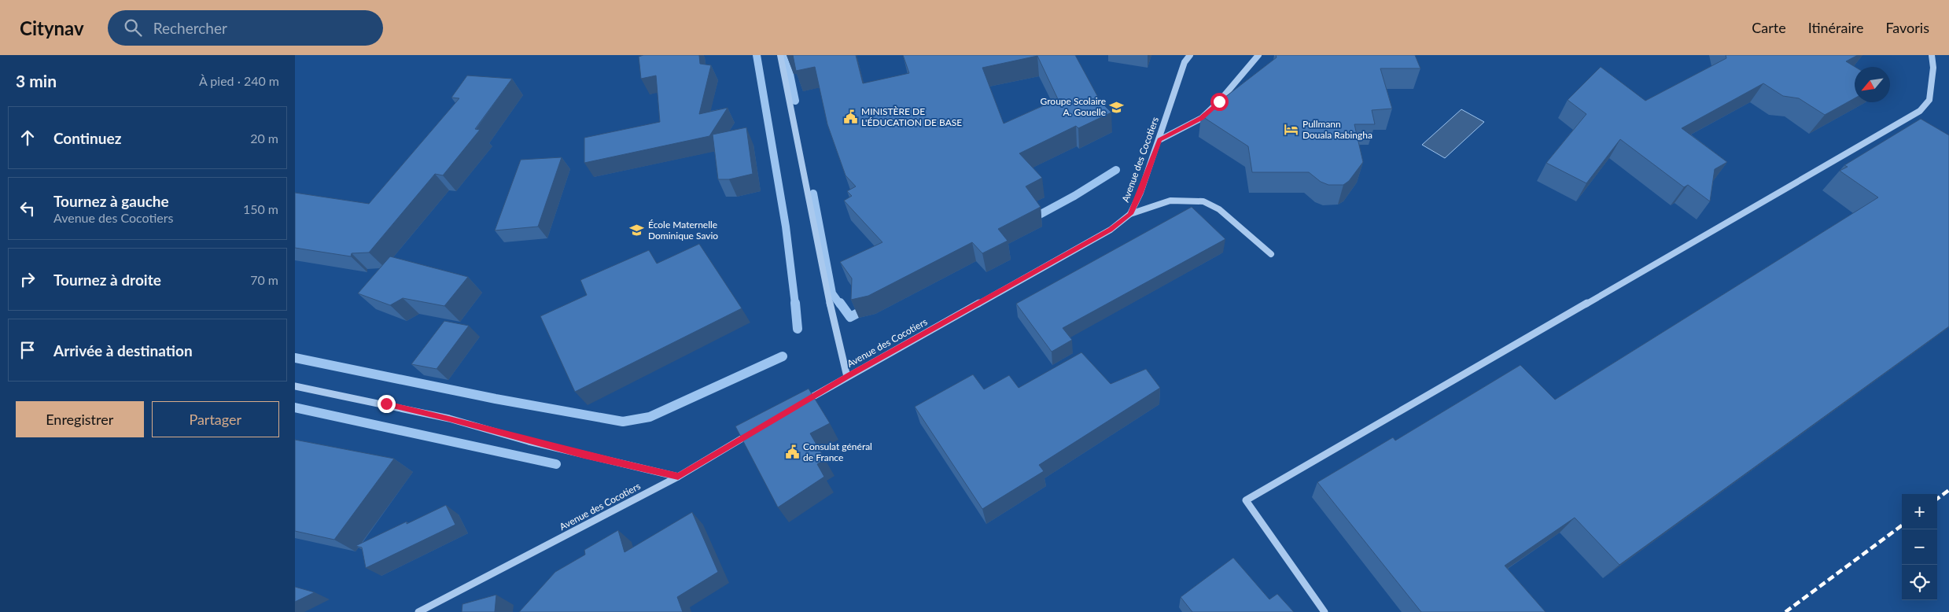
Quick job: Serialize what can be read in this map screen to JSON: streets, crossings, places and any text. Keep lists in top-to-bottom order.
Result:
{
  "streets": {
    "street": ["Avenue des Cocotiers"]
  },
  "places": {
    "school or university": ["Groupe Scolaire A. Gouelle", "École Maternelle Dominique Savio"],
    "public building": ["MINISTÈRE DE L'ÉDUCATION DE BASE", "Consulat général de France"],
    "hotel": ["Pullmann Douala Rabingha"]
  },
  "north": "bottom left",
  "page": {
    "header": "Citynav",
    "search": "Rechercher",
    "nav": ["Carte", "Itinéraire", "Favoris"],
    "heading": ["3 min", "À pied · 240 m"],
    "list": [
      ["Continuez", "20 m"],
      ["Tournez à gauche", "Avenue des Cocotiers", "150 m"],
      ["Tournez à droite", "70 m"],
      "Arrivée à destination"
    ],
    "buttons": ["Enregistrer", "Partager"],
    "map_buttons": ["+", "−"]
  }
}
